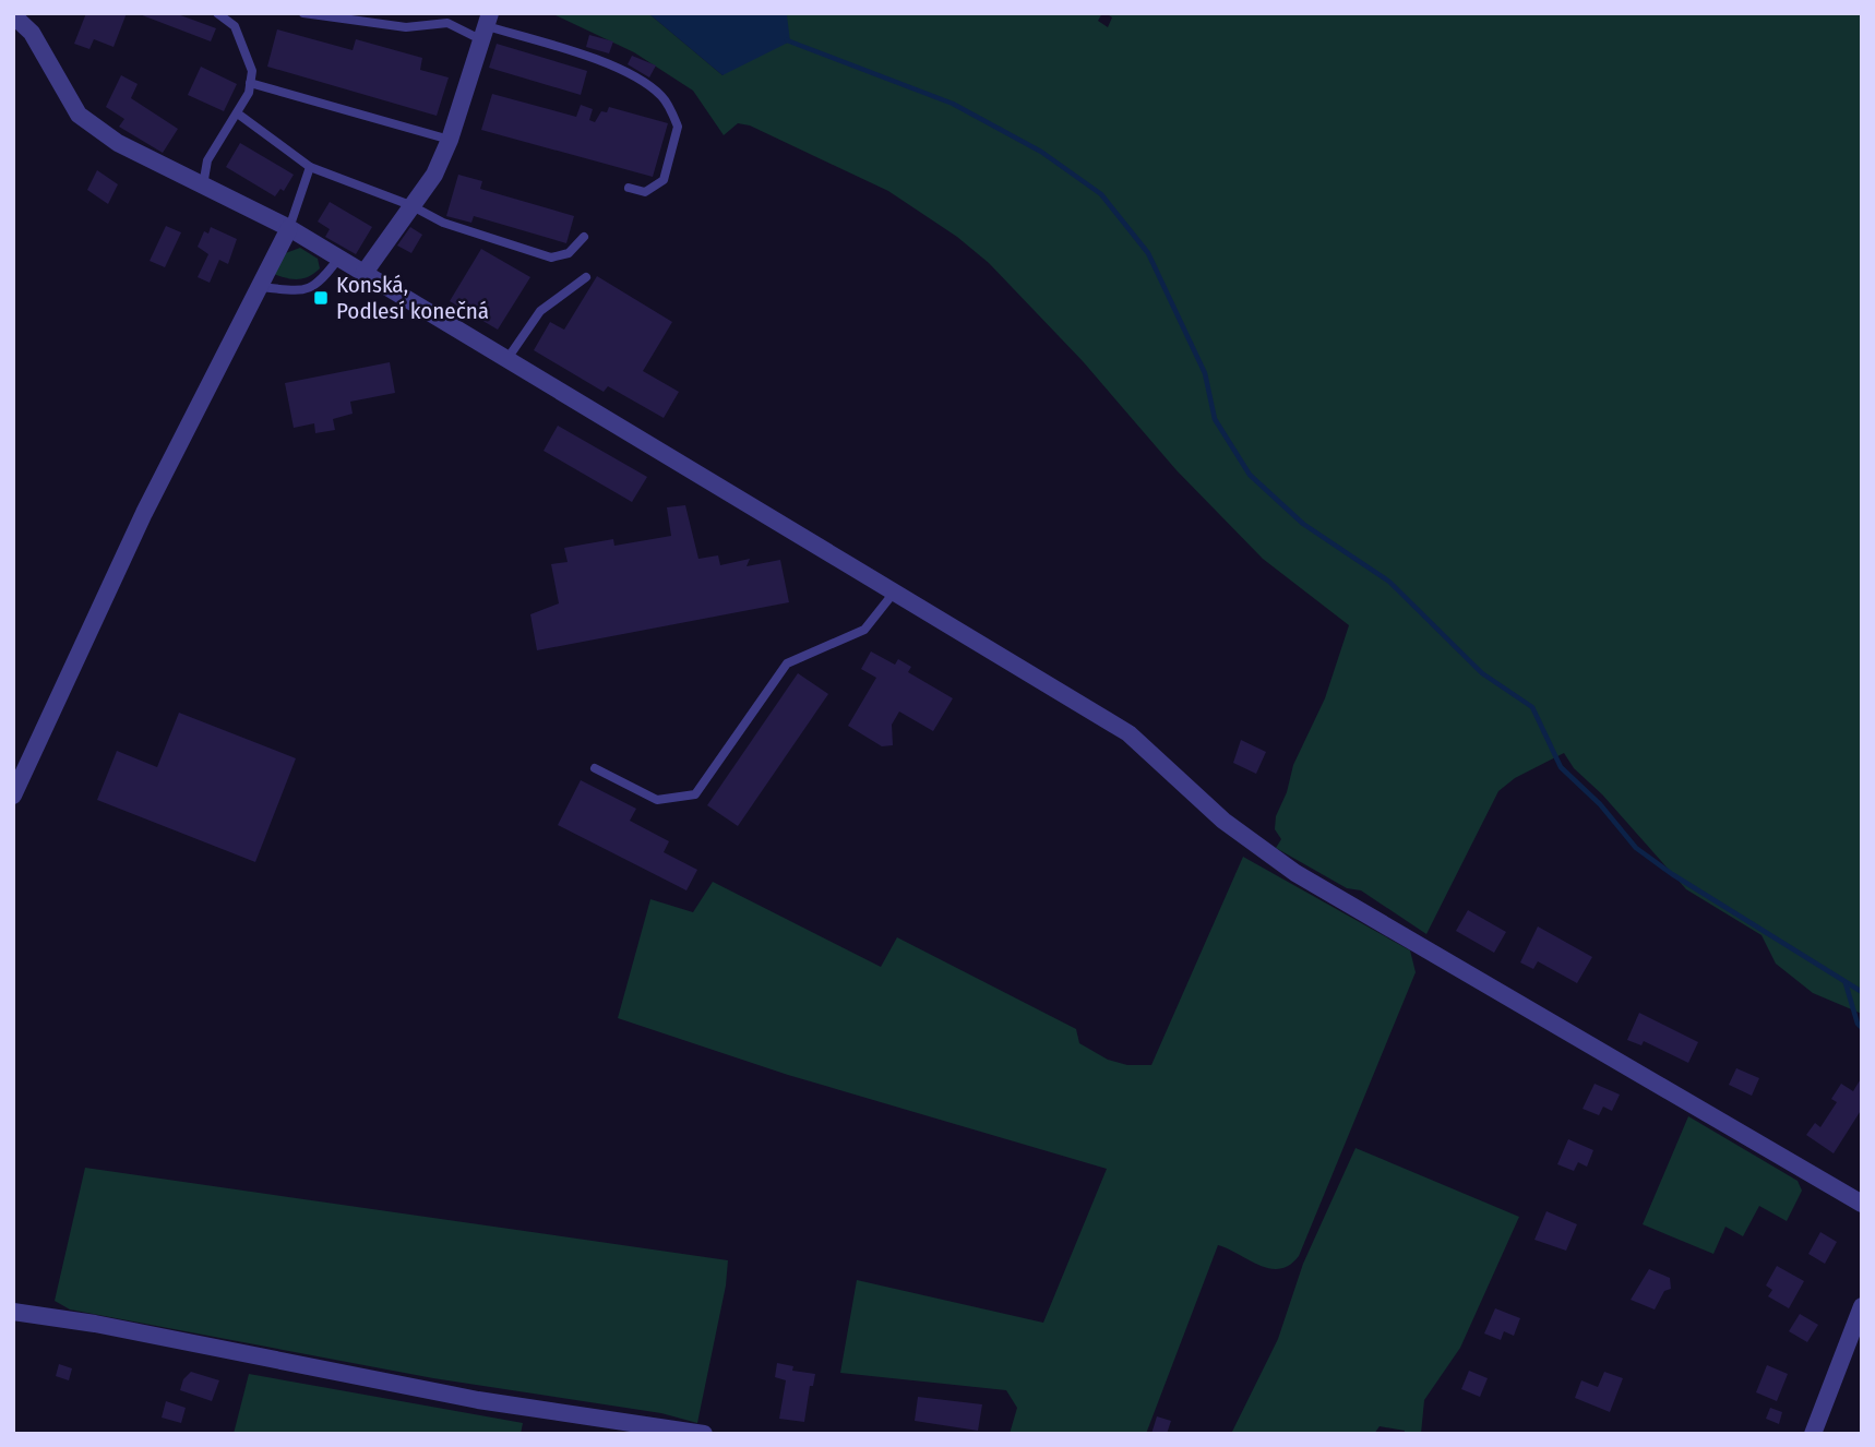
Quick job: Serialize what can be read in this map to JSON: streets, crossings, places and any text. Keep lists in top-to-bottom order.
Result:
{
  "places": {
    "transit": ["Konská, Podlesí konečná"]
  }
}
